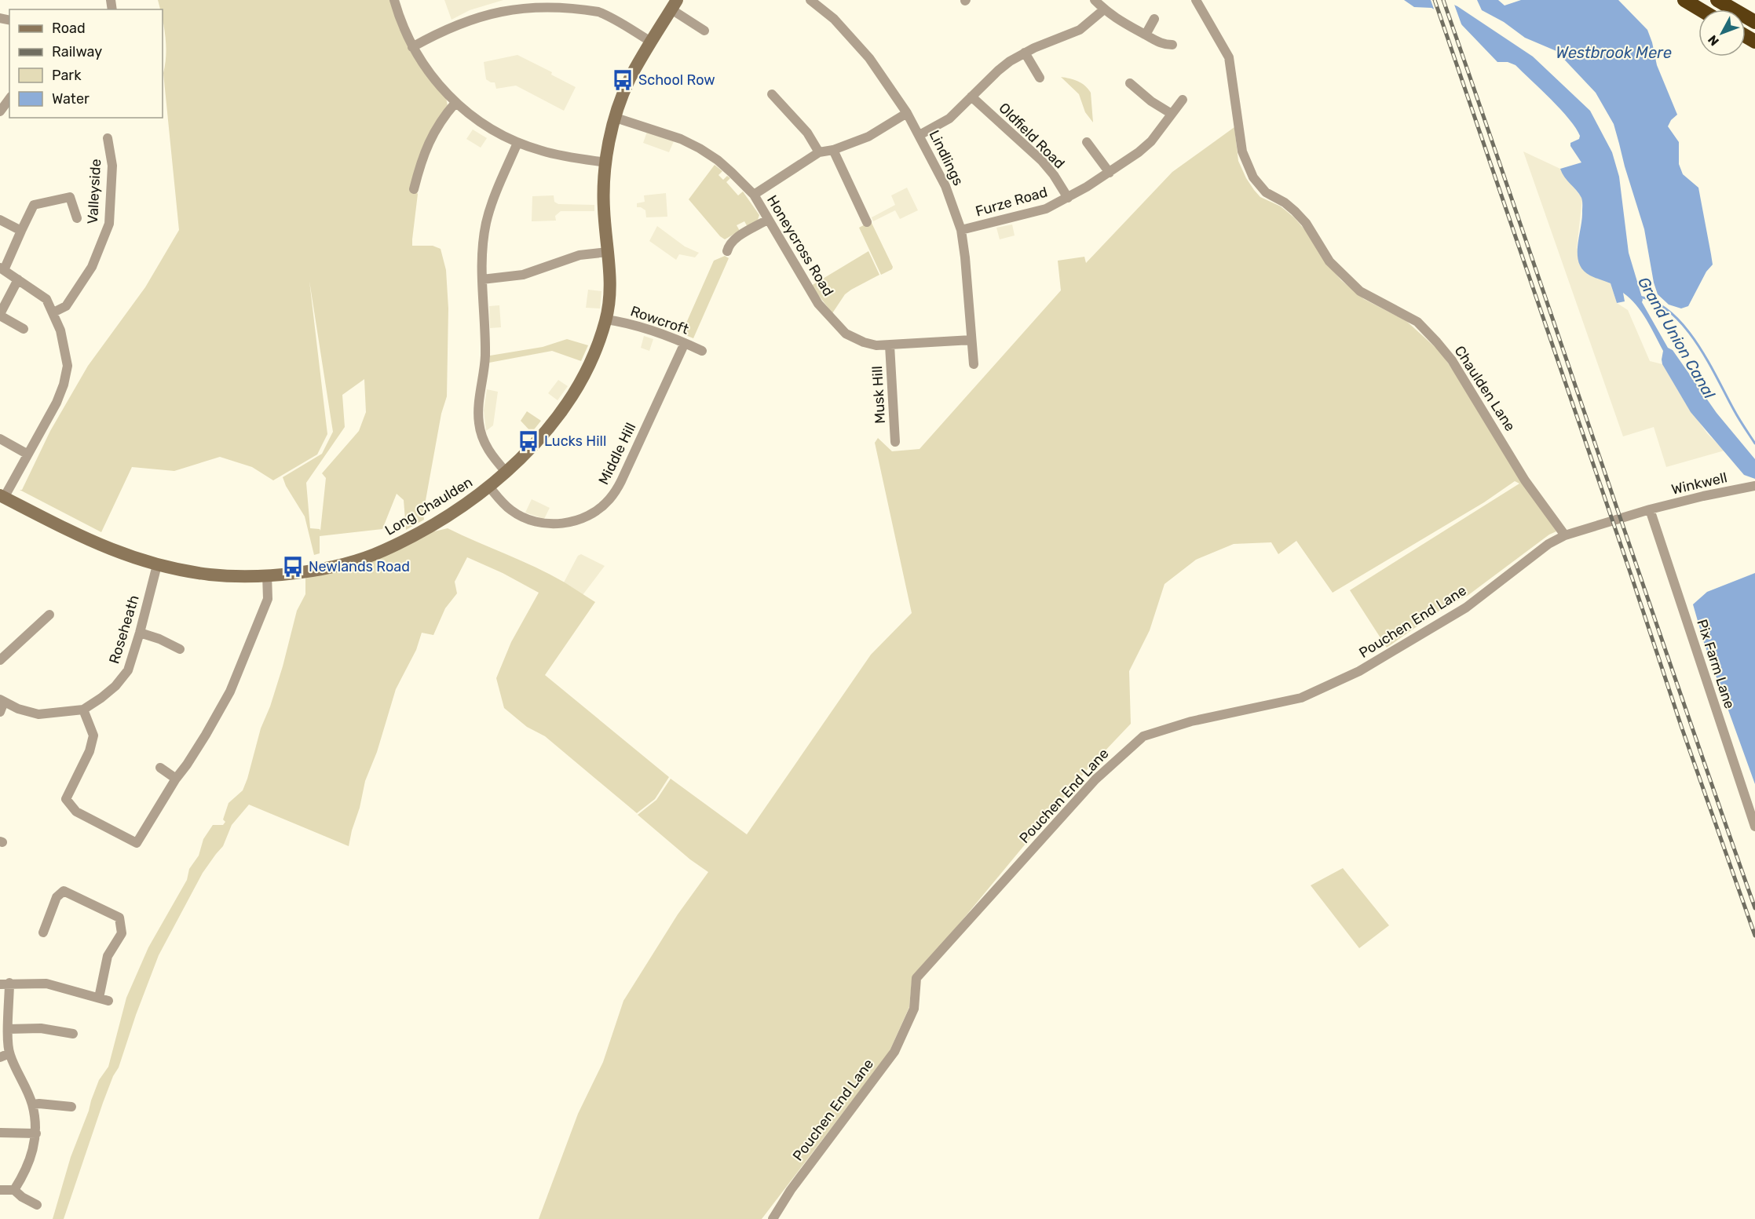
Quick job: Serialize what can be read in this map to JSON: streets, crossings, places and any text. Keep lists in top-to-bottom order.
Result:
{
  "streets": {
    "street": [
      "Oldfield Road",
      "Lindlings",
      "Valleyside",
      "Furze Road",
      "Honeycross Road",
      "Rowcroft",
      "Chaulden Lane",
      "Musk Hill",
      "Middle Hill",
      "Winkwell",
      "Long Chaulden",
      "Pouchen End Lane",
      "Roseheath",
      "Pix Farm Lane"
    ]
  },
  "crossings": [
    ["Oldfield Road", "Furze Road"],
    ["Lindlings", "Furze Road"],
    ["Lindlings", "Honeycross Road"],
    ["Honeycross Road", "Musk Hill"],
    ["Honeycross Road", "Long Chaulden"],
    ["Rowcroft", "Middle Hill"],
    ["Rowcroft", "Long Chaulden"],
    ["Chaulden Lane", "Pouchen End Lane"],
    ["Middle Hill", "Long Chaulden"],
    ["Winkwell", "Pouchen End Lane"],
    ["Winkwell", "Pix Farm Lane"],
    ["Long Chaulden", "Roseheath"],
    ["Pouchen End Lane", "Pix Farm Lane"]
  ],
  "water": ["Westbrook Mere", "Grand Union Canal"],
  "places": {
    "bus stop": ["School Row", "Lucks Hill", "Newlands Road"]
  },
  "legend": [
    "Road",
    "Railway",
    "Park",
    "Water"
  ],
  "north": "bottom left"
}
